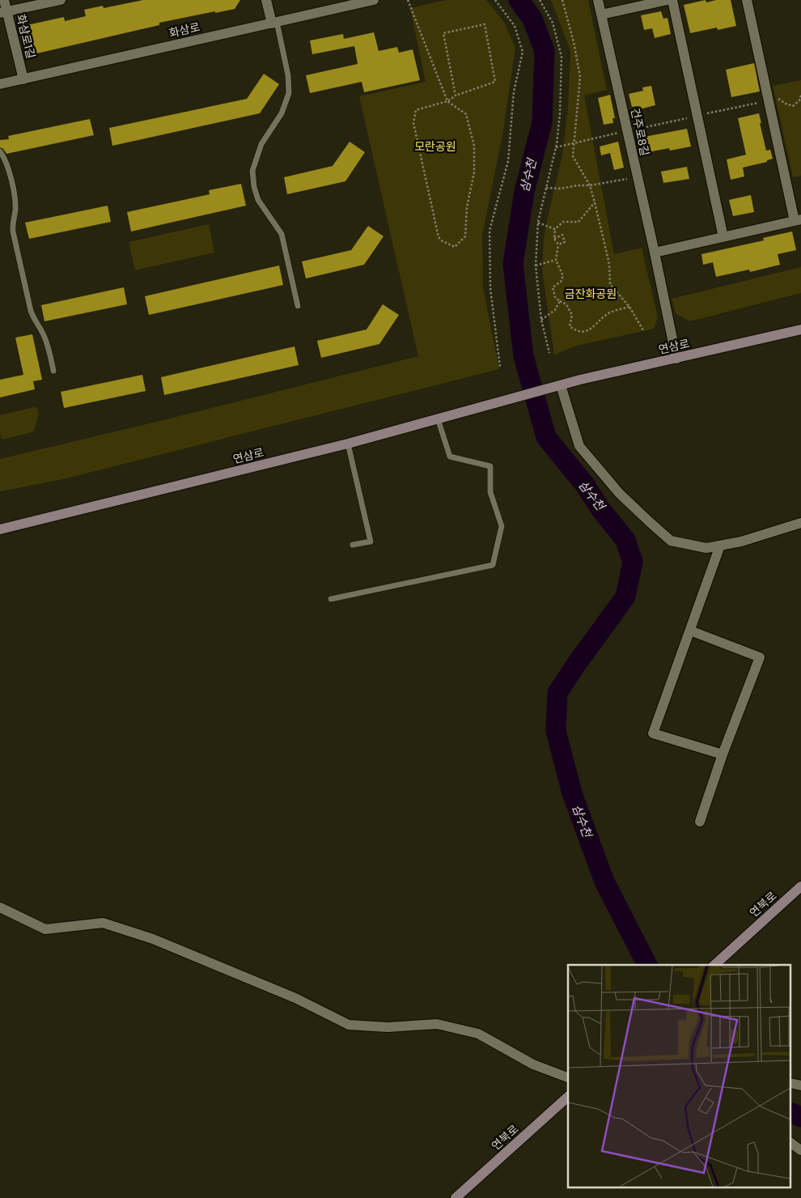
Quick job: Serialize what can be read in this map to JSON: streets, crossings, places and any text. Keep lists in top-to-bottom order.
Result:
{
  "streets": {
    "main road": ["연삼로", "연북로"],
    "street": ["화삼로", "화삼로1길", "건주로8길"]
  },
  "crossings": [
    ["화삼로", "화삼로1길"],
    ["건주로8길", "연삼로"]
  ],
  "water": ["삼수천"],
  "parks": ["모란공원", "금잔화공원"]
}
